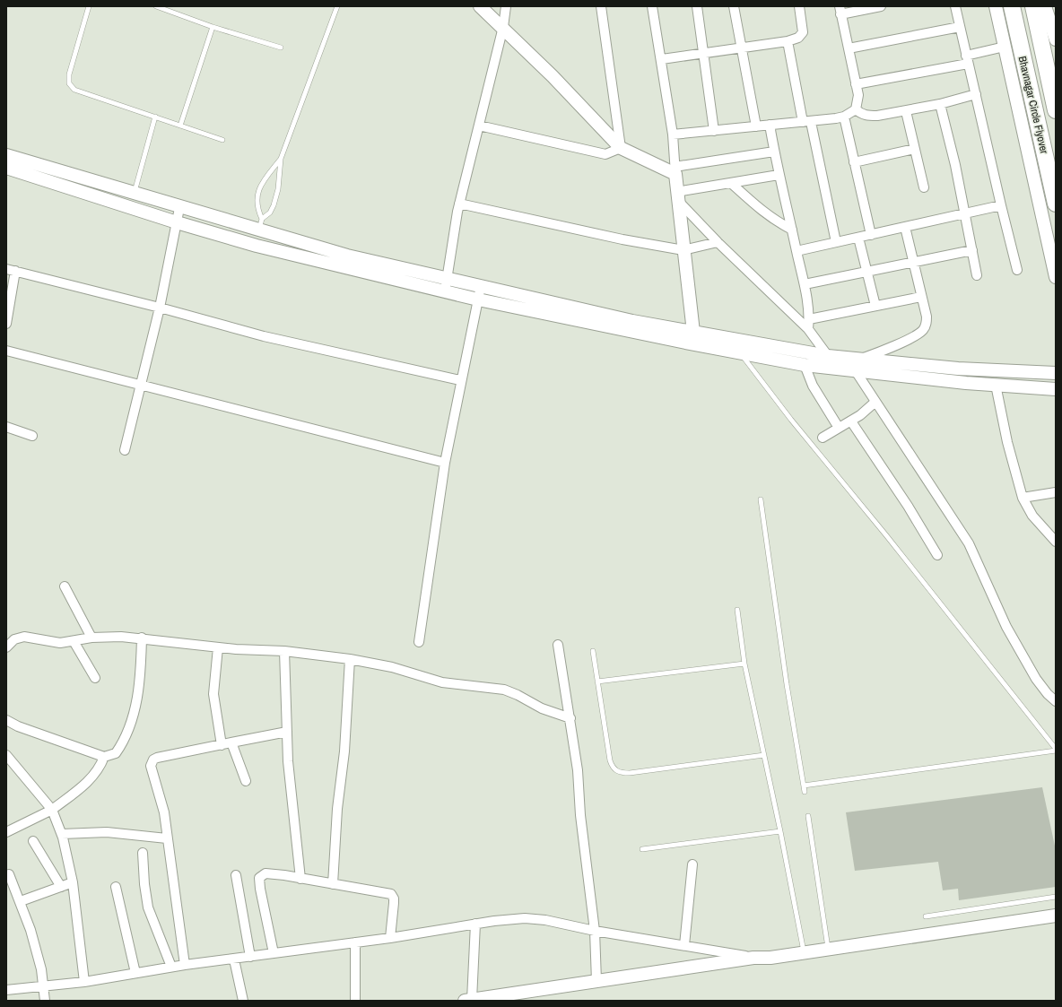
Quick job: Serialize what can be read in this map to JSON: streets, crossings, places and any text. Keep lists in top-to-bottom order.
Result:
{
  "streets": {
    "highway": ["Bhavnagar Circle Flyover"]
  }
}
